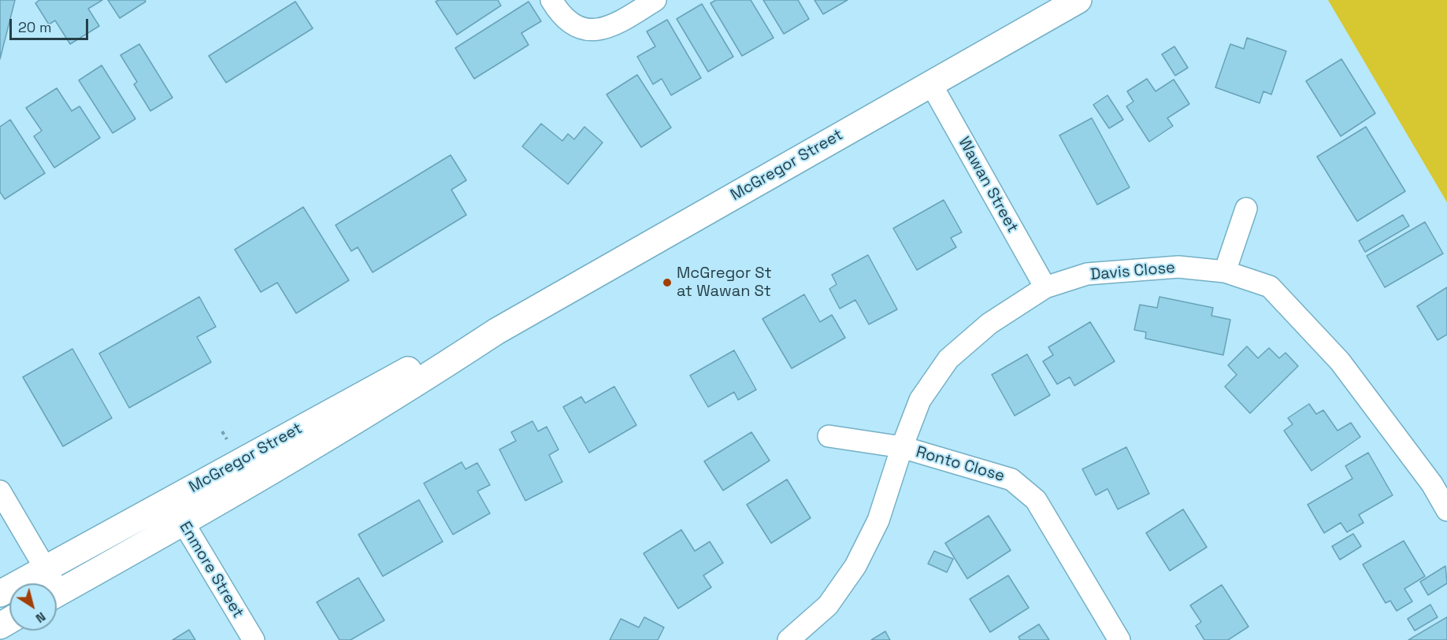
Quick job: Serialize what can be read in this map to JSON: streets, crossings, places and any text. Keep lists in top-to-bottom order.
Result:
{
  "streets": {
    "main road": ["McGregor Street"],
    "street": [
      "Wawan Street",
      "Davis Close",
      "Ronto Close",
      "Enmore Street"
    ]
  },
  "crossings": [
    ["McGregor Street", "Wawan Street"],
    ["McGregor Street", "Enmore Street"],
    ["Wawan Street", "Davis Close"],
    ["Davis Close", "Ronto Close"]
  ],
  "places": ["McGregor St at Wawan St"],
  "scale_bar": "20 m",
  "north": "bottom right"
}
